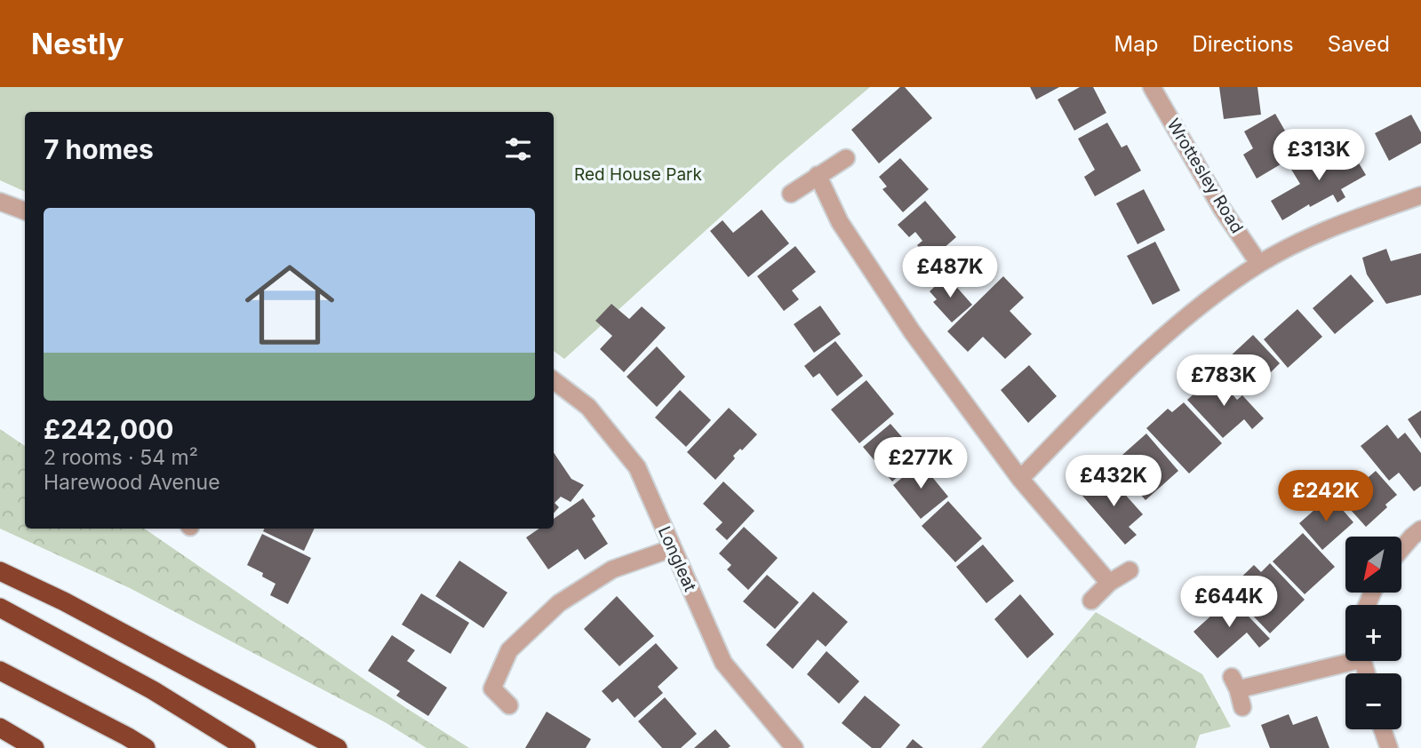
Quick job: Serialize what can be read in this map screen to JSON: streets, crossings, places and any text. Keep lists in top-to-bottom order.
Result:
{
  "streets": {
    "street": ["Wrottesley Road", "Longleat"]
  },
  "parks": ["Red House Park"],
  "north": "bottom left",
  "page": {
    "header": "Nestly",
    "nav": ["Map", "Directions", "Saved"],
    "heading": "7 homes",
    "price": [
      "£313K",
      "£487K",
      "£783K",
      "£277K",
      "£432K",
      "£242K",
      "£644K"
    ],
    "list": [
      {
        "name": "£242,000",
        "note": "2 rooms · 54 m² · Harewood Avenue"
      }
    ],
    "map_buttons": ["+", "−"]
  }
}
